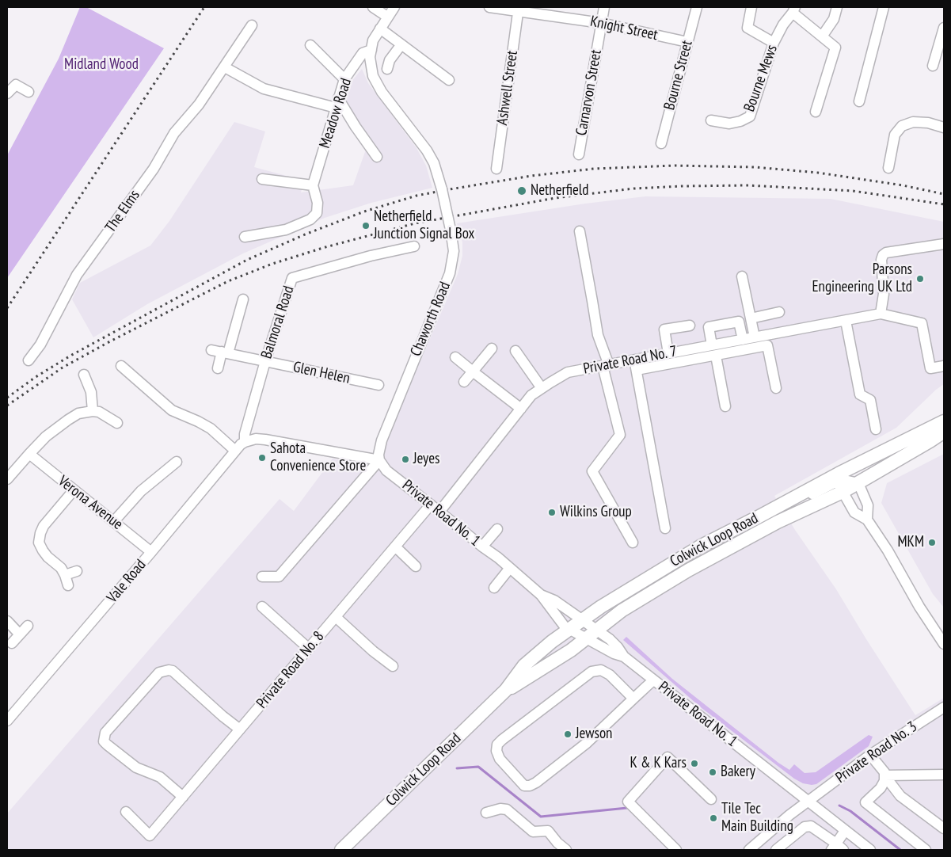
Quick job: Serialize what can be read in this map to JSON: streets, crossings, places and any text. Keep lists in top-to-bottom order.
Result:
{
  "streets": {
    "main road": ["Colwick Loop Road"],
    "street": [
      "Knight Street",
      "Bourne Street",
      "Bourne Mews",
      "Ashwell Street",
      "Carnarvon Street",
      "Meadow Road",
      "The Elms",
      "Chaworth Road",
      "Balmoral Road",
      "Private Road No. 7",
      "Glen Helen",
      "Verona Avenue",
      "Private Road No. 1",
      "Vale Road",
      "Private Road No. 8",
      "Private Road No. 3"
    ]
  },
  "crossings": [
    ["Knight Street", "Bourne Street"],
    ["Knight Street", "Ashwell Street"],
    ["Knight Street", "Carnarvon Street"],
    ["Meadow Road", "Chaworth Road"],
    ["Chaworth Road", "Private Road No. 1"],
    ["Balmoral Road", "Glen Helen"],
    ["Balmoral Road", "Vale Road"],
    ["Private Road No. 7", "Private Road No. 1"],
    ["Verona Avenue", "Vale Road"],
    ["Private Road No. 1", "Colwick Loop Road"],
    ["Private Road No. 1", "Private Road No. 8"],
    ["Private Road No. 1", "Private Road No. 3"]
  ],
  "parks": ["Midland Wood"],
  "places": [
    "Netherfield",
    "Netherfield Junction Signal Box",
    "Parsons Engineering UK Ltd",
    "Sahota Convenience Store",
    "Jeyes",
    "Wilkins Group",
    "MKM",
    "Jewson",
    "K & K Kars",
    "Bakery",
    "Tile Tec Main Building"
  ]
}
